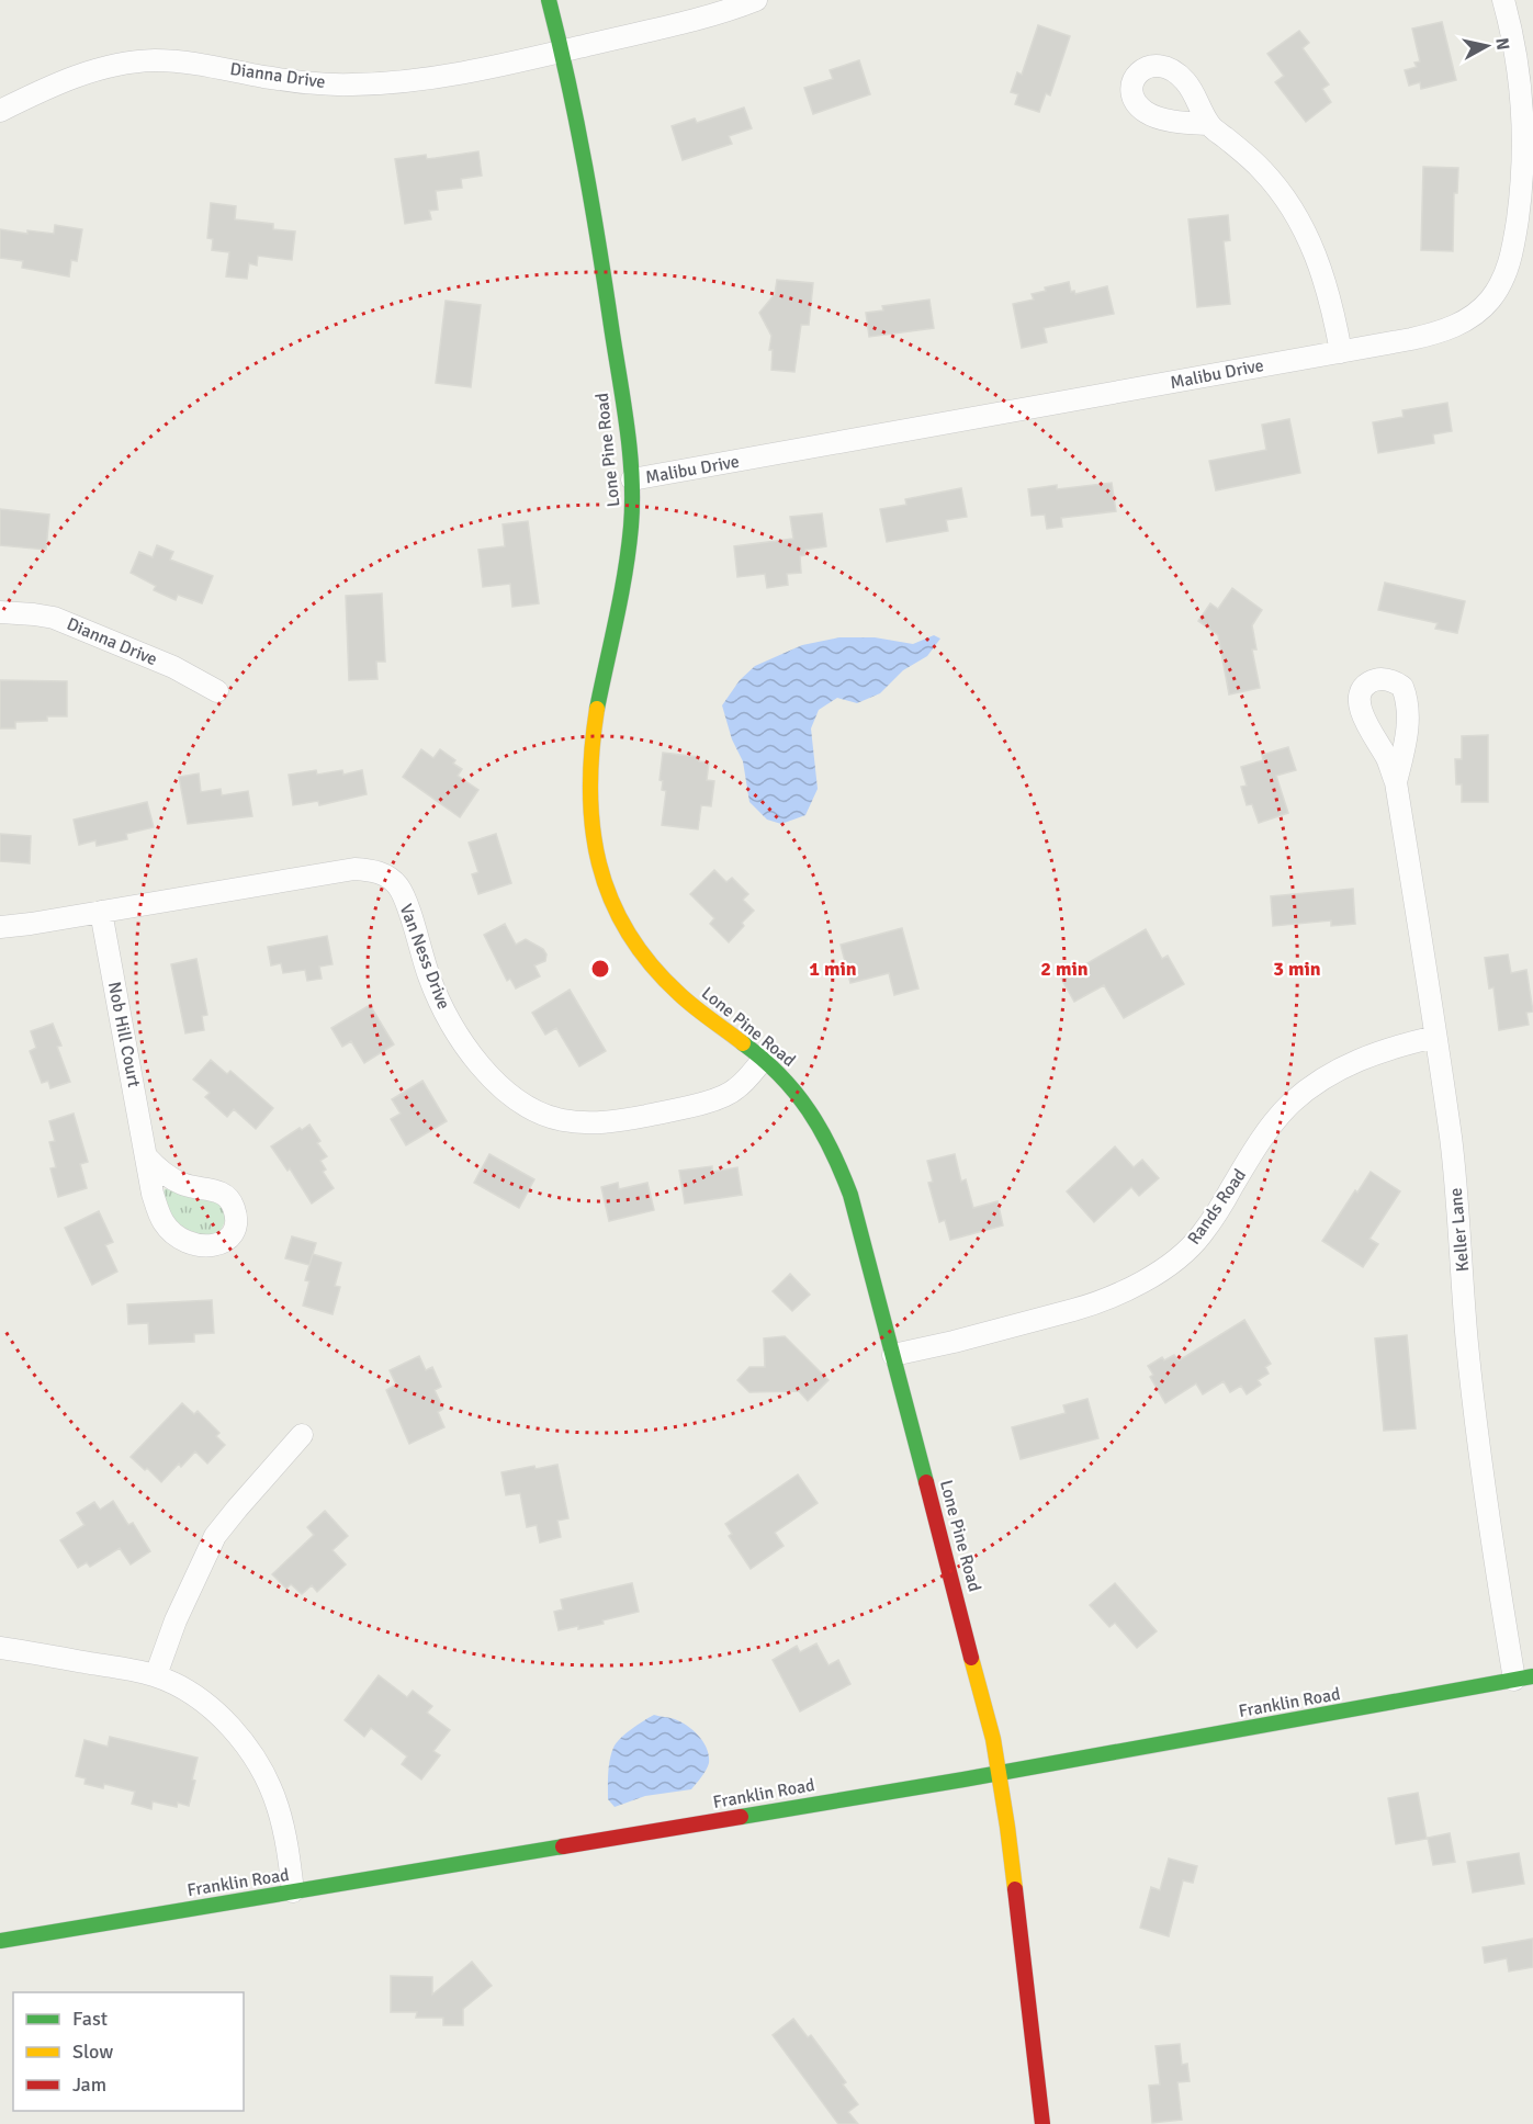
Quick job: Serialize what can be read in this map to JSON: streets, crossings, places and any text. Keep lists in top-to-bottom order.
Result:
{
  "streets": {
    "street": [
      "Dianna Drive",
      "Malibu Drive",
      "Lone Pine Road",
      "Van Ness Drive",
      "Nob Hill Court",
      "Rands Road",
      "Keller Lane",
      "Franklin Road"
    ]
  },
  "crossings": [
    ["Dianna Drive", "Lone Pine Road"],
    ["Malibu Drive", "Lone Pine Road"],
    ["Lone Pine Road", "Van Ness Drive"],
    ["Lone Pine Road", "Rands Road"],
    ["Lone Pine Road", "Franklin Road"],
    ["Van Ness Drive", "Nob Hill Court"],
    ["Rands Road", "Keller Lane"],
    ["Keller Lane", "Franklin Road"]
  ],
  "legend": ["Fast", "Slow", "Jam"],
  "north": "right",
  "rings": ["1 min", "2 min", "3 min"]
}
